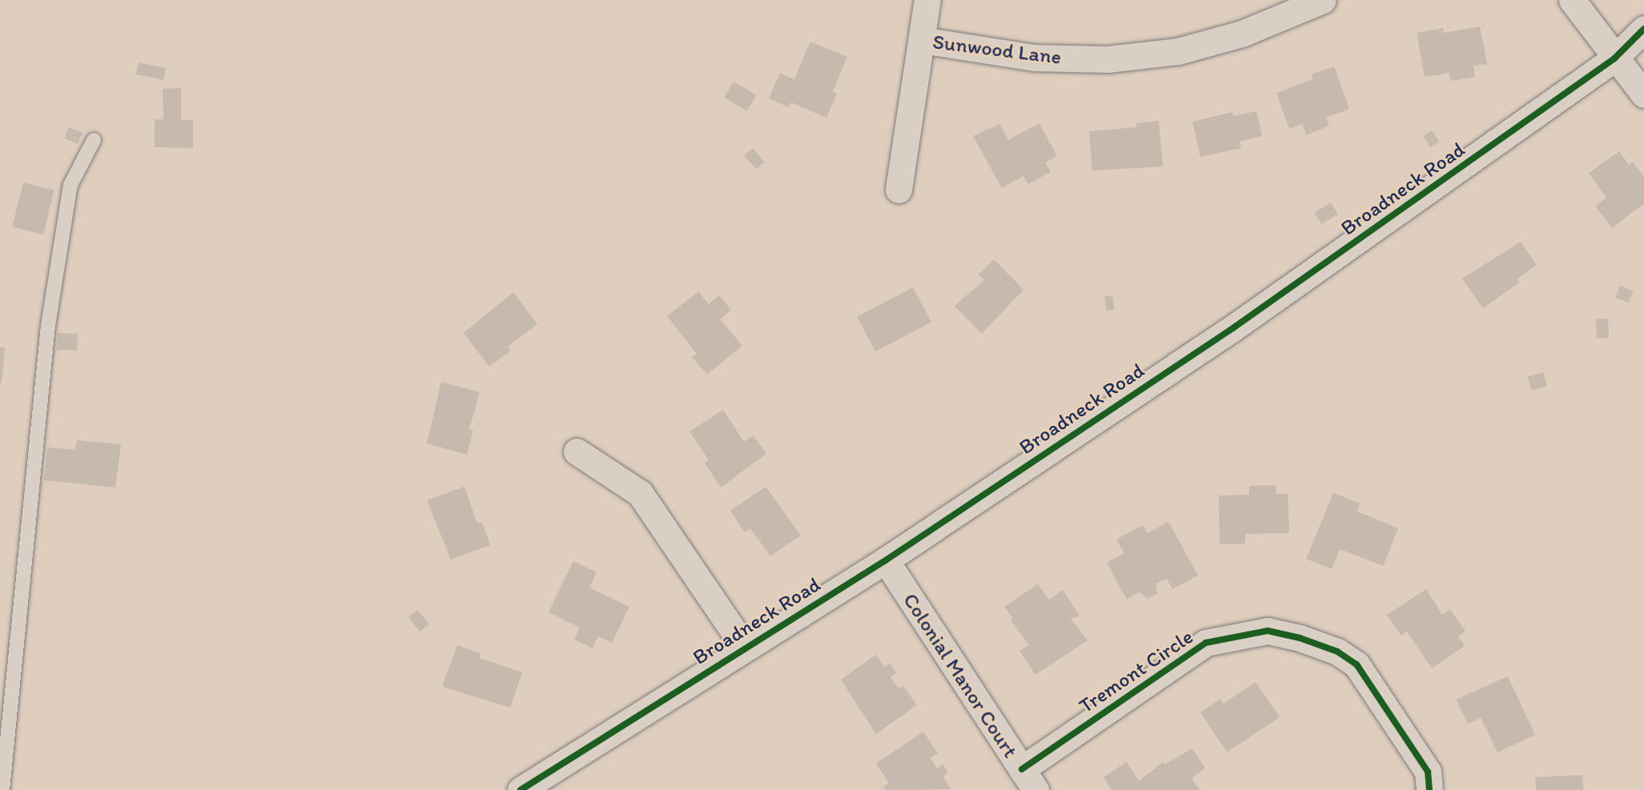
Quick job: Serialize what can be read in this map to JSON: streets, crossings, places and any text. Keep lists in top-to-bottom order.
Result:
{
  "streets": {
    "street": [
      "Sunwood Lane",
      "Broadneck Road",
      "Tremont Circle",
      "Colonial Manor Court"
    ]
  },
  "crossings": [
    ["Broadneck Road", "Colonial Manor Court"],
    ["Tremont Circle", "Colonial Manor Court"]
  ]
}
